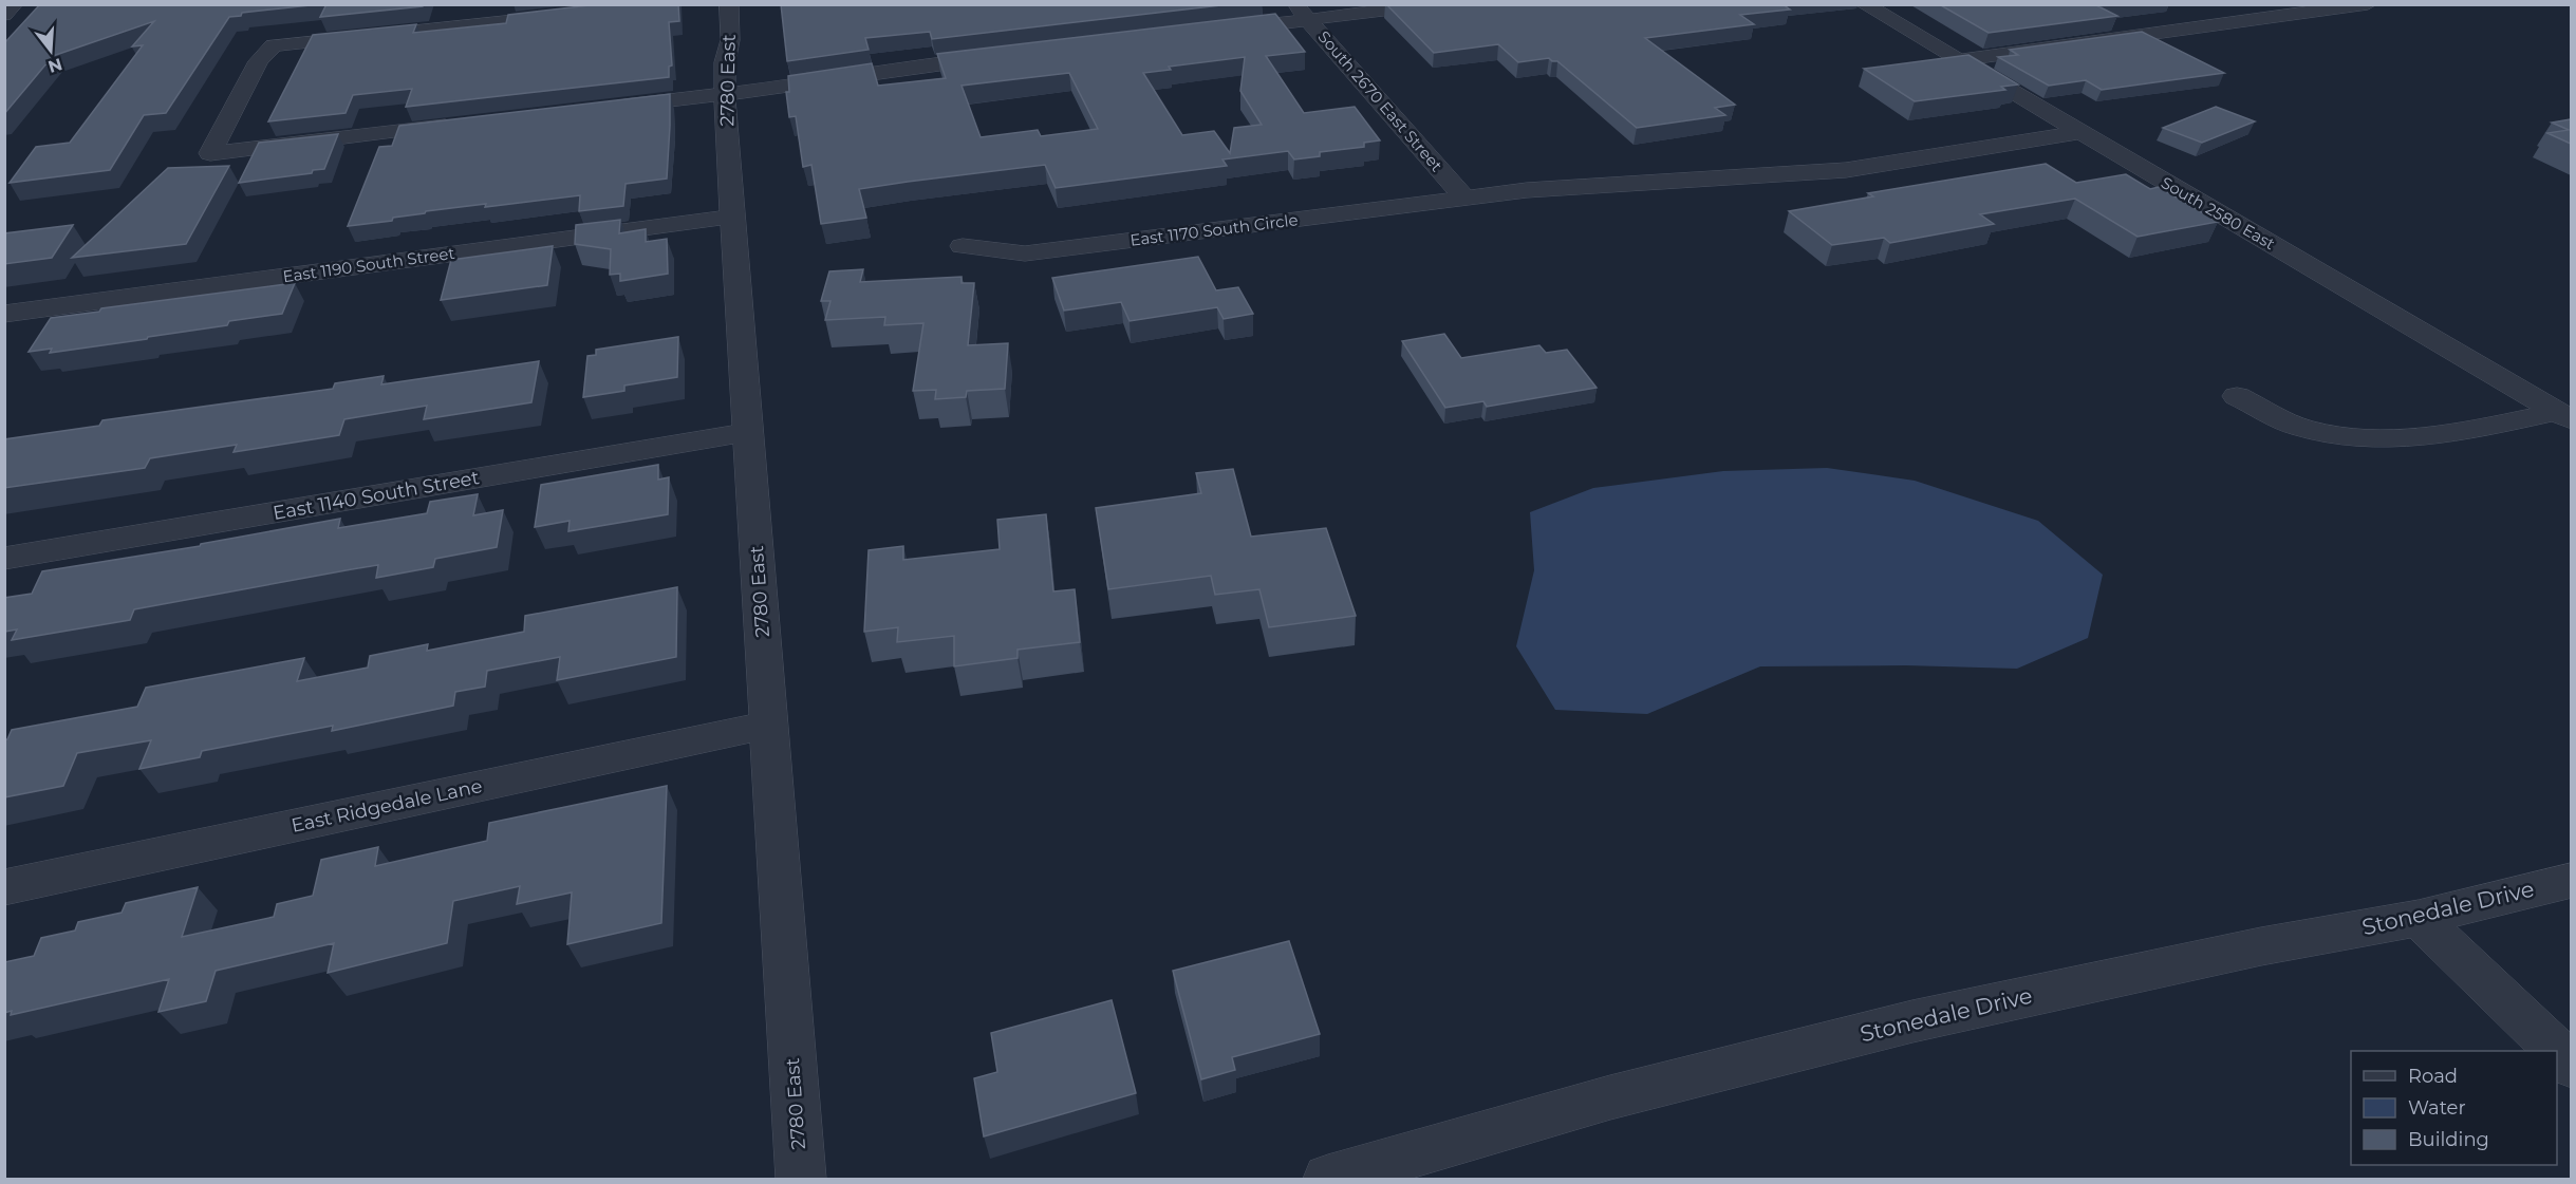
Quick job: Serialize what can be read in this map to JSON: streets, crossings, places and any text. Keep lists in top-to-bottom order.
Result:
{
  "streets": {
    "street": [
      "2780 East",
      "South 2670 East Street",
      "South 2580 East",
      "East 1170 South Circle",
      "East 1190 South Street",
      "East 1140 South Street",
      "East Ridgedale Lane",
      "Stonedale Drive"
    ]
  },
  "crossings": [
    ["2780 East", "East 1190 South Street"],
    ["2780 East", "East 1140 South Street"],
    ["2780 East", "East Ridgedale Lane"],
    ["South 2670 East Street", "East 1170 South Circle"],
    ["South 2580 East", "East 1170 South Circle"]
  ],
  "legend": ["Road", "Water", "Building"],
  "north": "bottom"
}
